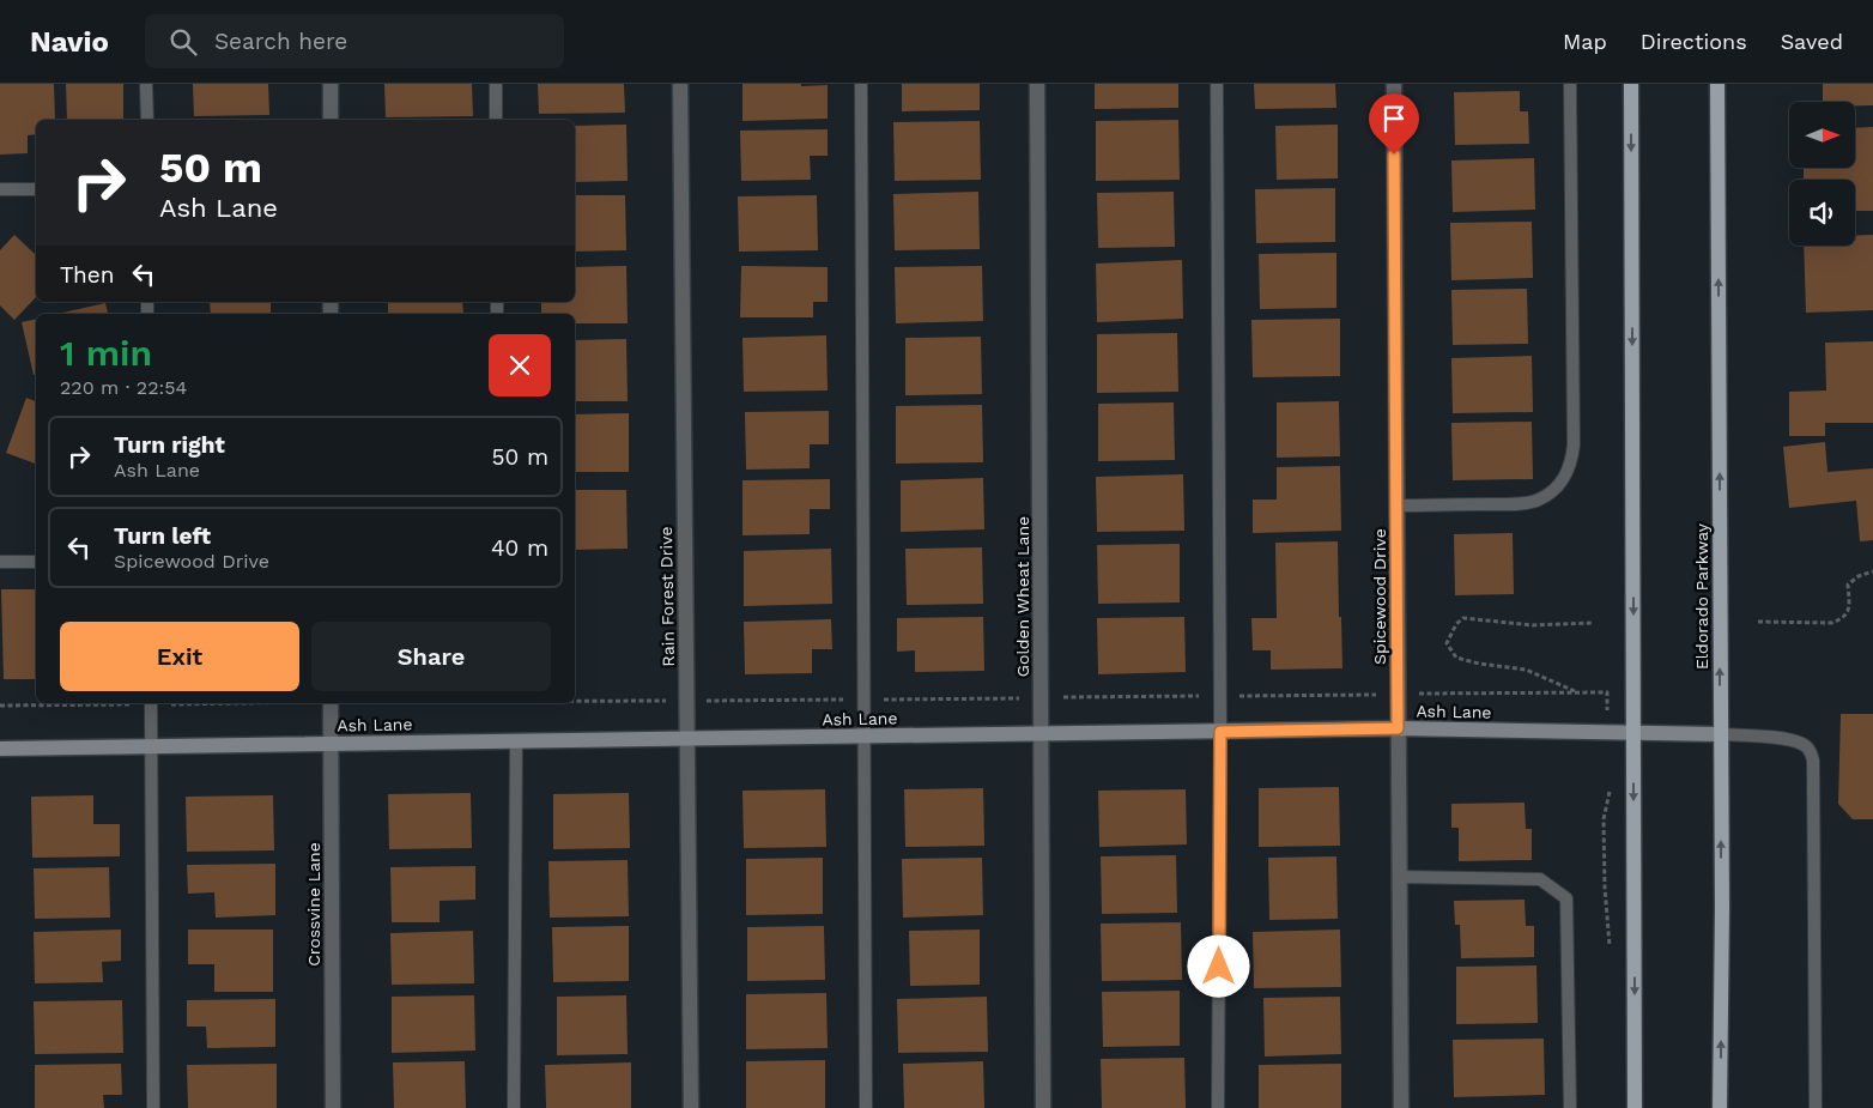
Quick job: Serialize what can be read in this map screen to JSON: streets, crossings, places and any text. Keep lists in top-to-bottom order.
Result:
{
  "streets": {
    "main road": ["Eldorado Parkway"],
    "street": [
      "Rain Forest Drive",
      "Golden Wheat Lane",
      "Spicewood Drive",
      "Ash Lane",
      "Crossvine Lane"
    ]
  },
  "crossings": [
    ["Rain Forest Drive", "Ash Lane"],
    ["Golden Wheat Lane", "Ash Lane"],
    ["Spicewood Drive", "Ash Lane"],
    ["Eldorado Parkway", "Ash Lane"],
    ["Ash Lane", "Crossvine Lane"]
  ],
  "north": "right",
  "page": {
    "header": "Navio",
    "search": "Search here",
    "nav": ["Map", "Directions", "Saved"],
    "turn": ["50 m", "Ash Lane"],
    "then": "Then",
    "heading": ["1 min", "220 m · 22:54"],
    "list": [
      {
        "name": "Turn right",
        "note": "Ash Lane",
        "value": "50 m"
      },
      {
        "name": "Turn left",
        "note": "Spicewood Drive",
        "value": "40 m"
      }
    ],
    "buttons": ["Exit", "Share"]
  }
}
